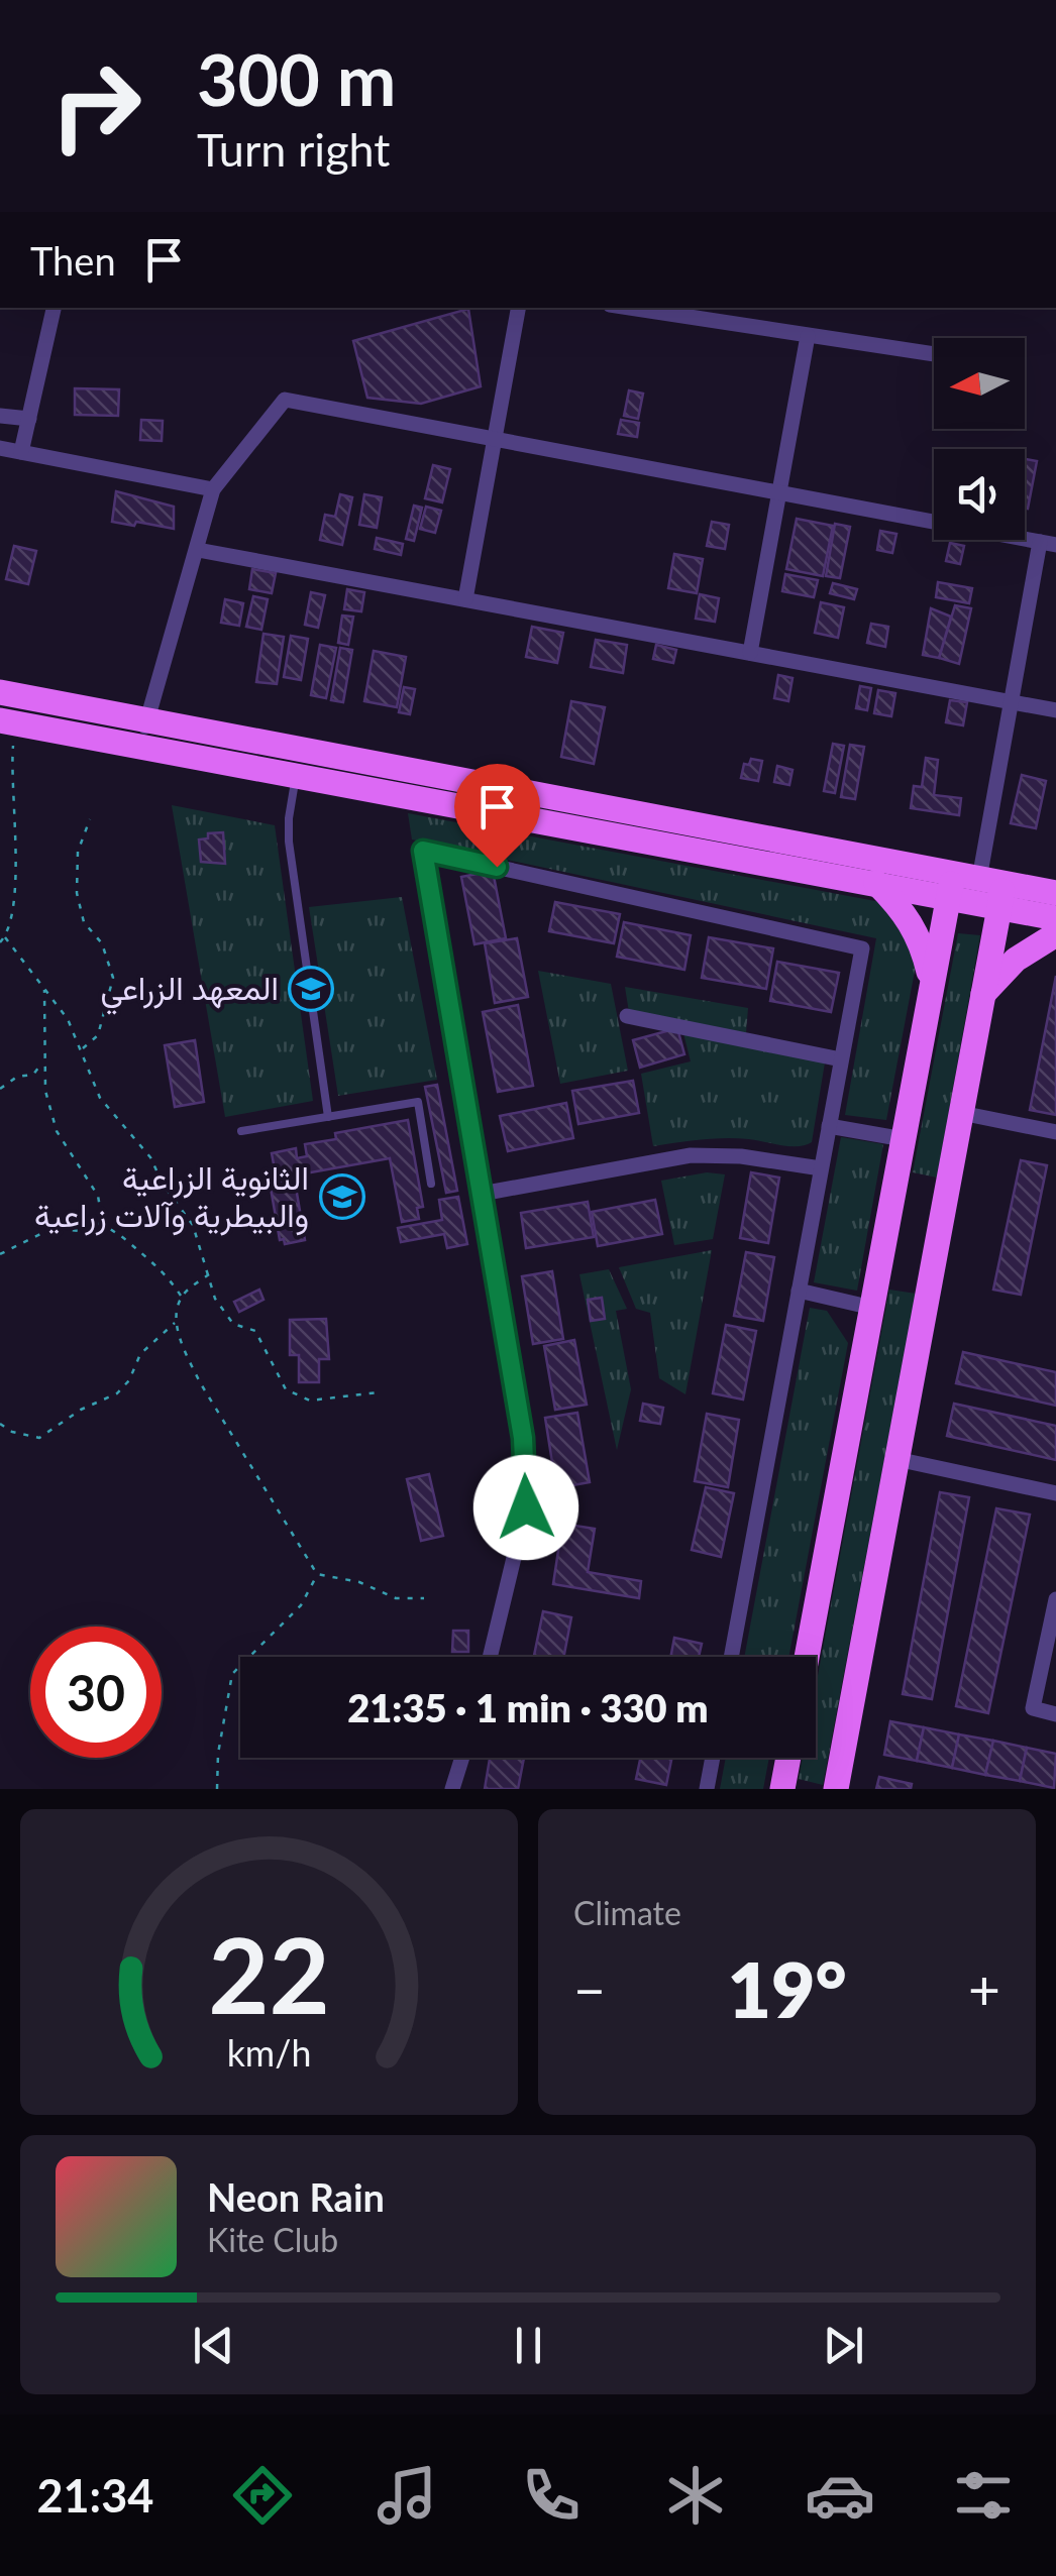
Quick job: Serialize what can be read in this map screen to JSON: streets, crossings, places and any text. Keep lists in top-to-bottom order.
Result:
{
  "places": {
    "school or university": ["المعهد الزراعي", "الثانوية الزراعية والبيطرية وآلات زراعية"]
  },
  "north": "left",
  "page": {
    "turn": ["300 m", "Turn right"],
    "then": "Then",
    "limit": "30",
    "trip": "21:35 · 1 min · 330 m",
    "tile": "Climate",
    "heat": ["−", "19°", "+"],
    "song": ["Neon Rain", "Kite Club"],
    "tabs": "21:34",
    "gauge": ["22", "km/h"]
  }
}
